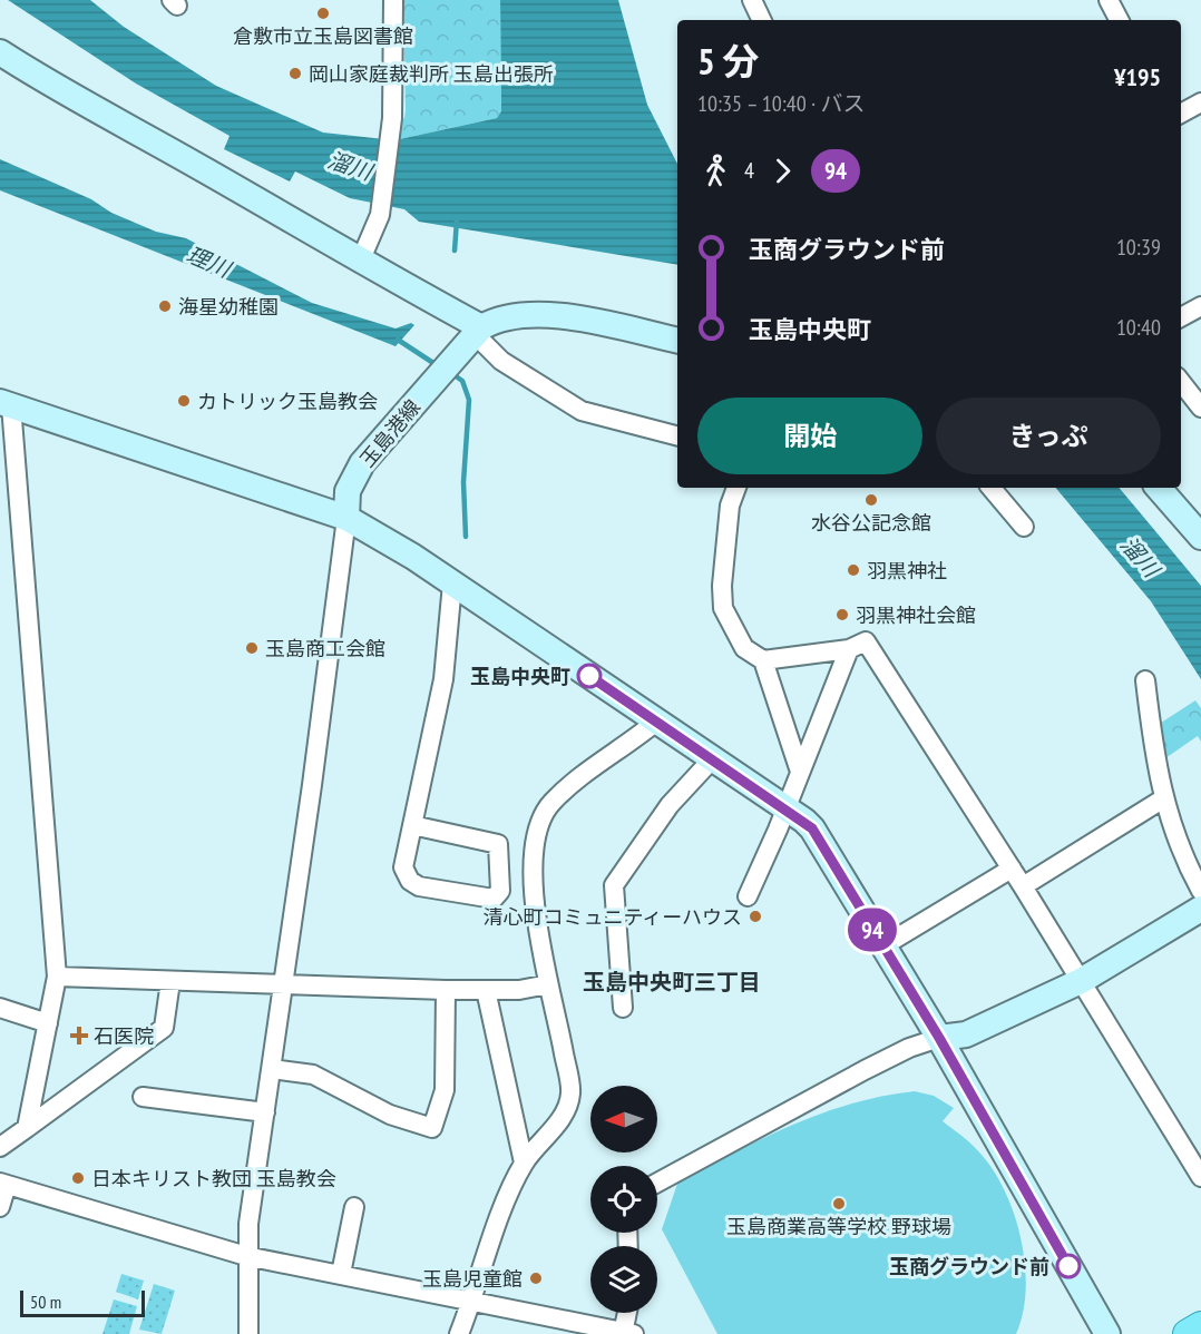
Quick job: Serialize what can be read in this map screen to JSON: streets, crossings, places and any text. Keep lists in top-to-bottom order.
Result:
{
  "streets": {
    "street": ["玉島港線"]
  },
  "districts": ["玉島中央町三丁目"],
  "water": ["溜川", "理川"],
  "places": {
    "other": [
      "倉敷市立玉島図書館",
      "岡山家庭裁判所 玉島出張所",
      "海星幼稚園",
      "カトリック玉島教会",
      "水谷公記念館",
      "羽黒神社",
      "羽黒神社会館",
      "玉島商工会館",
      "玉島中央町",
      "清心町コミュニティーハウス",
      "日本キリスト教団 玉島教会",
      "玉島商業高等学校 野球場",
      "玉商グラウンド前",
      "玉島児童館"
    ],
    "health": ["石医院"]
  },
  "lines": ["bus line 94"],
  "scale_bar": "50 m",
  "north": "left",
  "page": {
    "on_map": "94",
    "heading": ["5 分", "10:35 – 10:40 · バス", "¥195"],
    "legs": ["4", "94"],
    "list": [
      {
        "name": "玉商グラウンド前",
        "value": "10:39"
      },
      {
        "name": "玉島中央町",
        "value": "10:40"
      }
    ],
    "buttons": ["開始", "きっぷ"],
    "scale": "50 m"
  }
}
